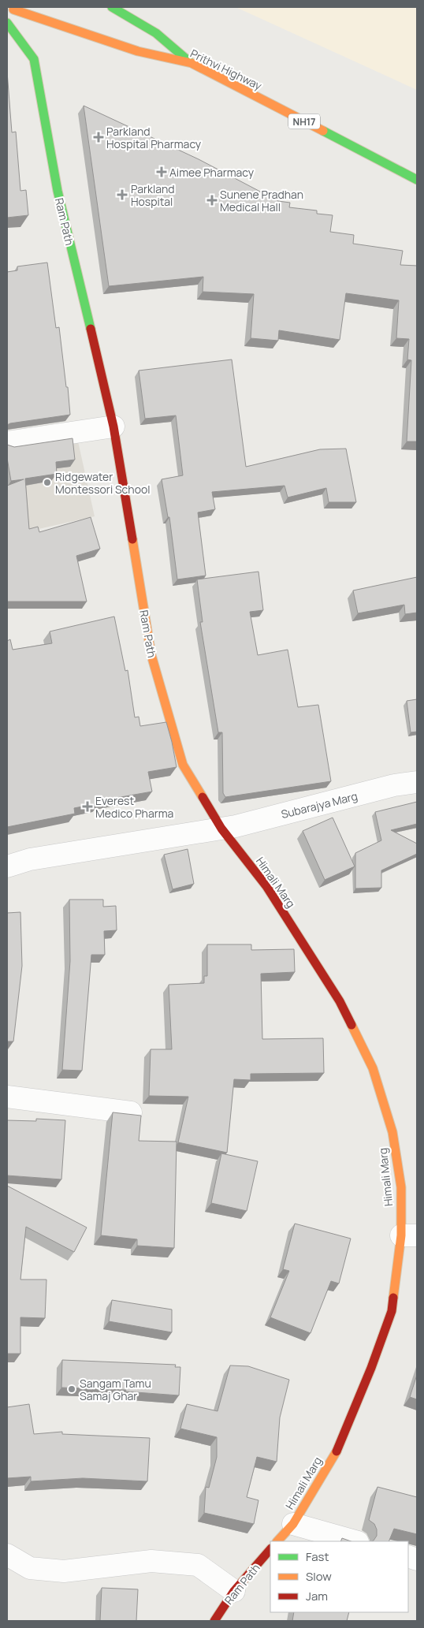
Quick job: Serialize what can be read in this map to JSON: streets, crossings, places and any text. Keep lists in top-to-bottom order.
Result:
{
  "streets": {
    "main road": [
      "Prithvi Highway",
      "NH17",
      "Ram Path",
      "Himali Marg"
    ],
    "street": ["Subarajya Marg"]
  },
  "crossings": [
    ["Ram Path", "Subarajya Marg"],
    ["Ram Path", "Himali Marg"],
    ["Subarajya Marg", "Himali Marg"]
  ],
  "places": {
    "health": [
      "Parkland Hospital Pharmacy",
      "Aimee Pharmacy",
      "Parkland Hospital",
      "Sunene Pradhan Medical Hall",
      "Everest Medico Pharma"
    ],
    "other": ["Ridgewater Montessori School", "Sangam Tamu Samaj Ghar"]
  },
  "legend": ["Fast", "Slow", "Jam"]
}
